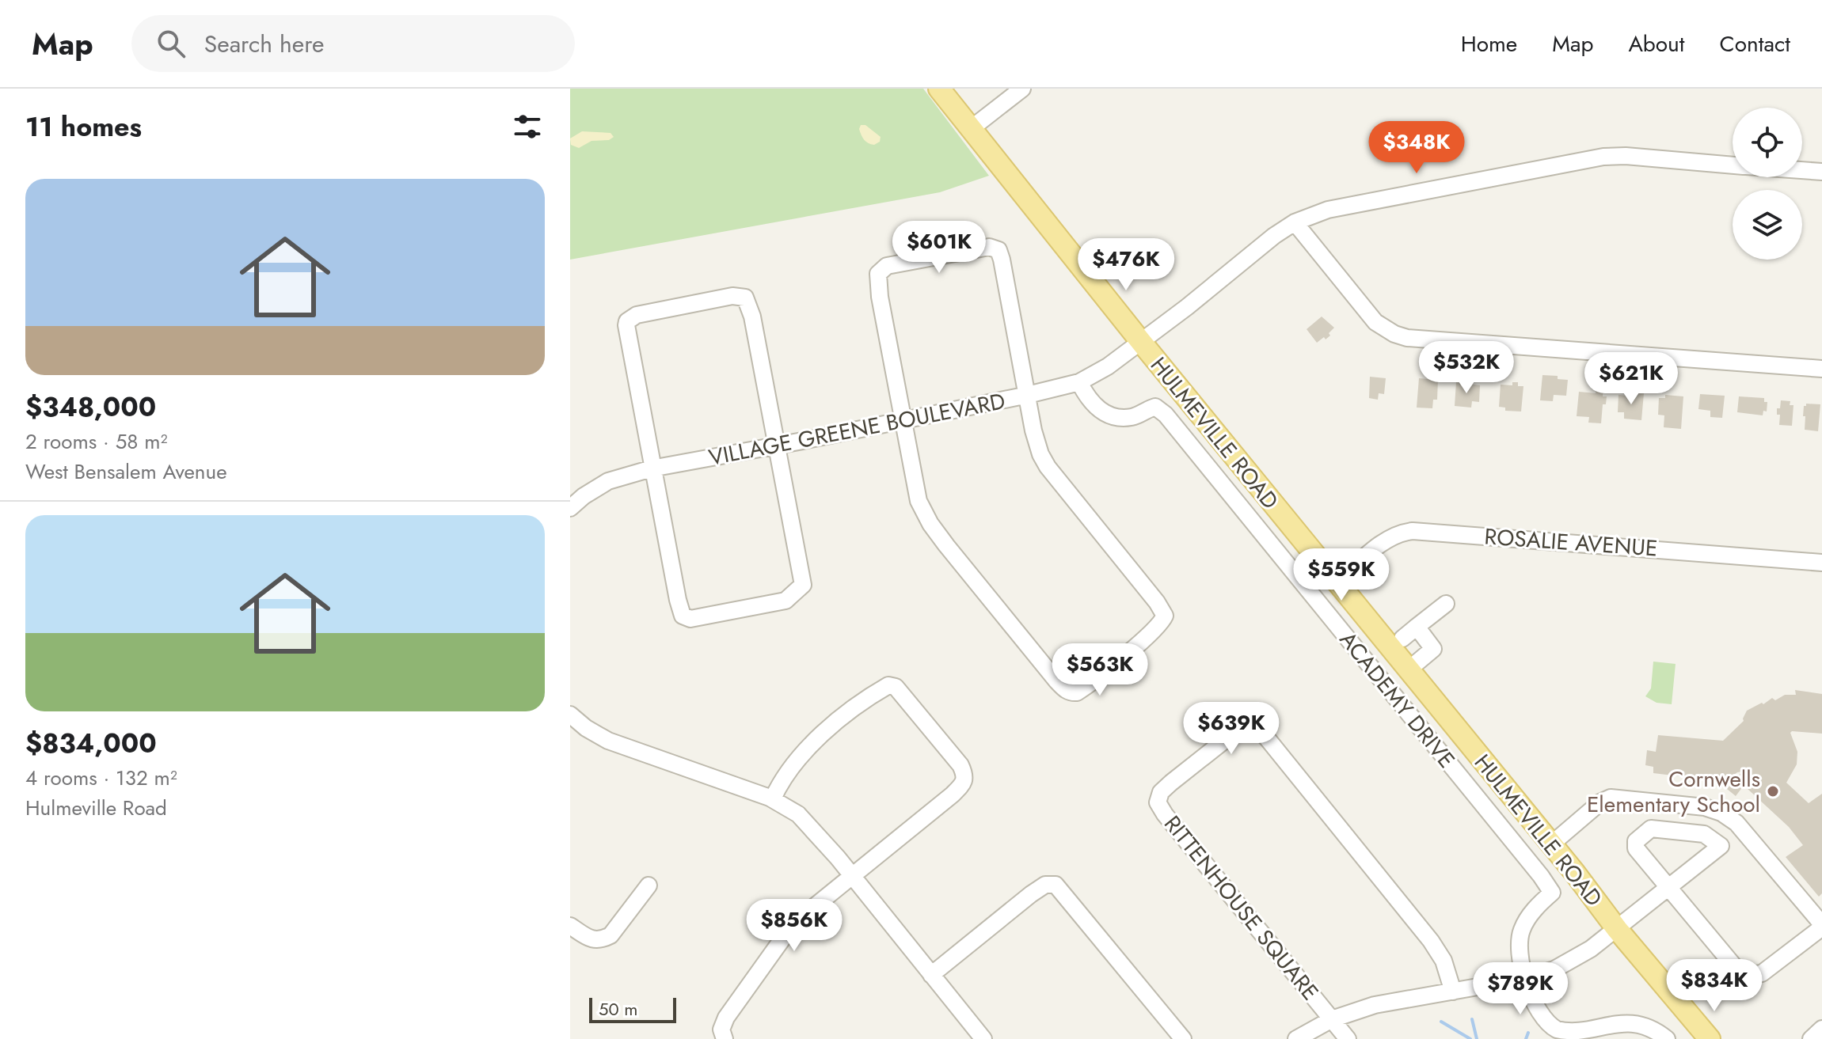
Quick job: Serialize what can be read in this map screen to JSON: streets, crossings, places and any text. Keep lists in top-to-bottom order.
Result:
{
  "streets": {
    "main road": ["HULMEVILLE ROAD"],
    "street": [
      "VILLAGE GREENE BOULEVARD",
      "ROSALIE AVENUE",
      "ACADEMY DRIVE",
      "RITTENHOUSE SQUARE"
    ]
  },
  "crossings": [
    ["VILLAGE GREENE BOULEVARD", "HULMEVILLE ROAD"],
    ["VILLAGE GREENE BOULEVARD", "ACADEMY DRIVE"],
    ["HULMEVILLE ROAD", "ROSALIE AVENUE"]
  ],
  "places": ["Cornwells Elementary School"],
  "scale_bar": "50 m",
  "page": {
    "header": "Map",
    "search": "Search here",
    "nav": [
      "Home",
      "Map",
      "About",
      "Contact"
    ],
    "heading": "11 homes",
    "price": [
      "$348K",
      "$601K",
      "$476K",
      "$532K",
      "$621K",
      "$559K",
      "$563K",
      "$639K",
      "$856K",
      "$834K",
      "$789K"
    ],
    "list": [
      {
        "name": "$348,000",
        "note": "2 rooms · 58 m² · West Bensalem Avenue"
      },
      {
        "name": "$834,000",
        "note": "4 rooms · 132 m² · Hulmeville Road"
      }
    ],
    "scale": "50 m"
  }
}
